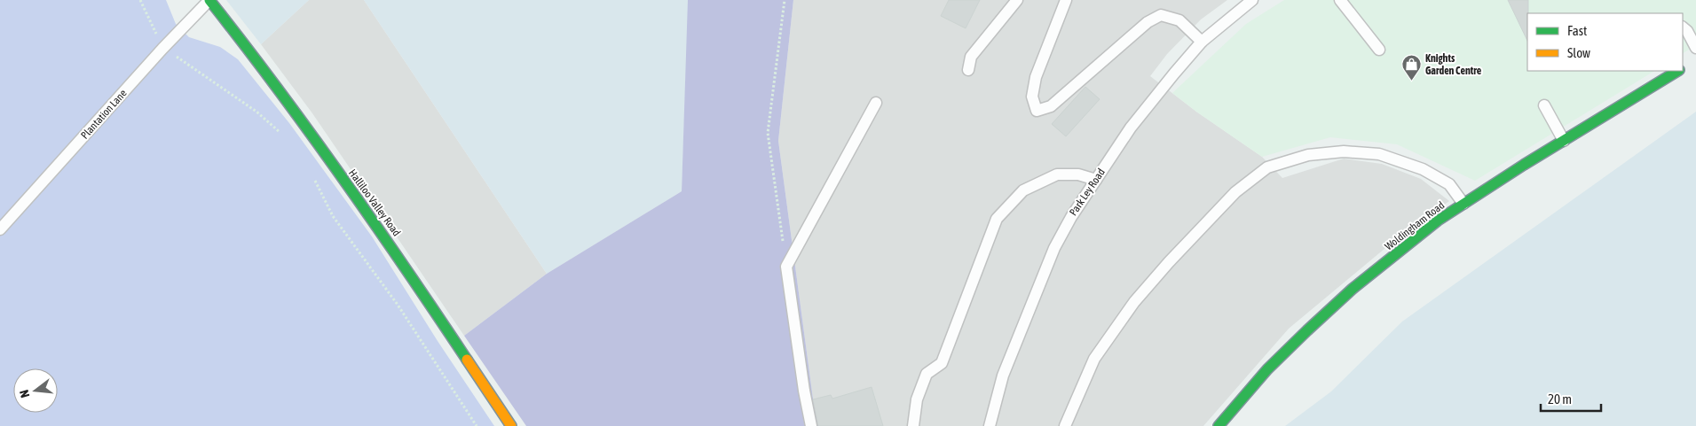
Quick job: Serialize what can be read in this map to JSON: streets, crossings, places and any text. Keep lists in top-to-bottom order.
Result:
{
  "streets": {
    "street": ["Halliloo Valley Road", "Woldingham Road"],
    "lane": ["Plantation Lane", "Park Ley Road"]
  },
  "crossings": [
    ["Plantation Lane", "Halliloo Valley Road"]
  ],
  "places": {
    "shop": ["Knights Garden Centre"]
  },
  "legend": ["Fast", "Slow"],
  "scale_bar": "20 m",
  "north": "left"
}
